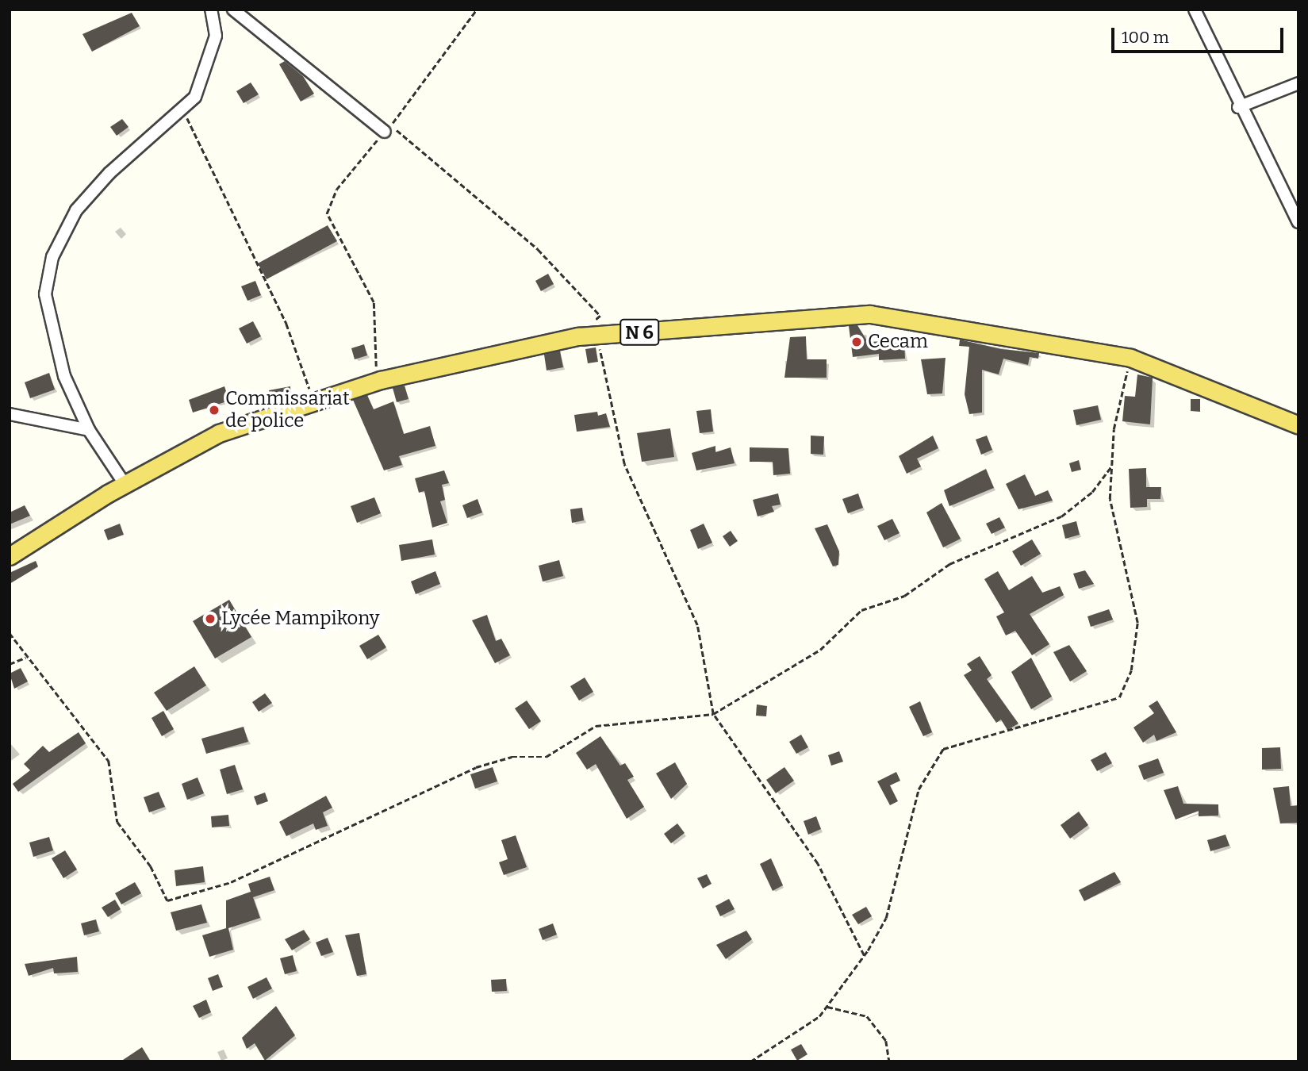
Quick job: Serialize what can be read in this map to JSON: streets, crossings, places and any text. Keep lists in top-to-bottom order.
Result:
{
  "streets": {
    "main road": ["N 6"]
  },
  "places": ["Cecam", "Commissariat de police", "Lycée Mampikony"],
  "scale_bar": "100 m"
}
